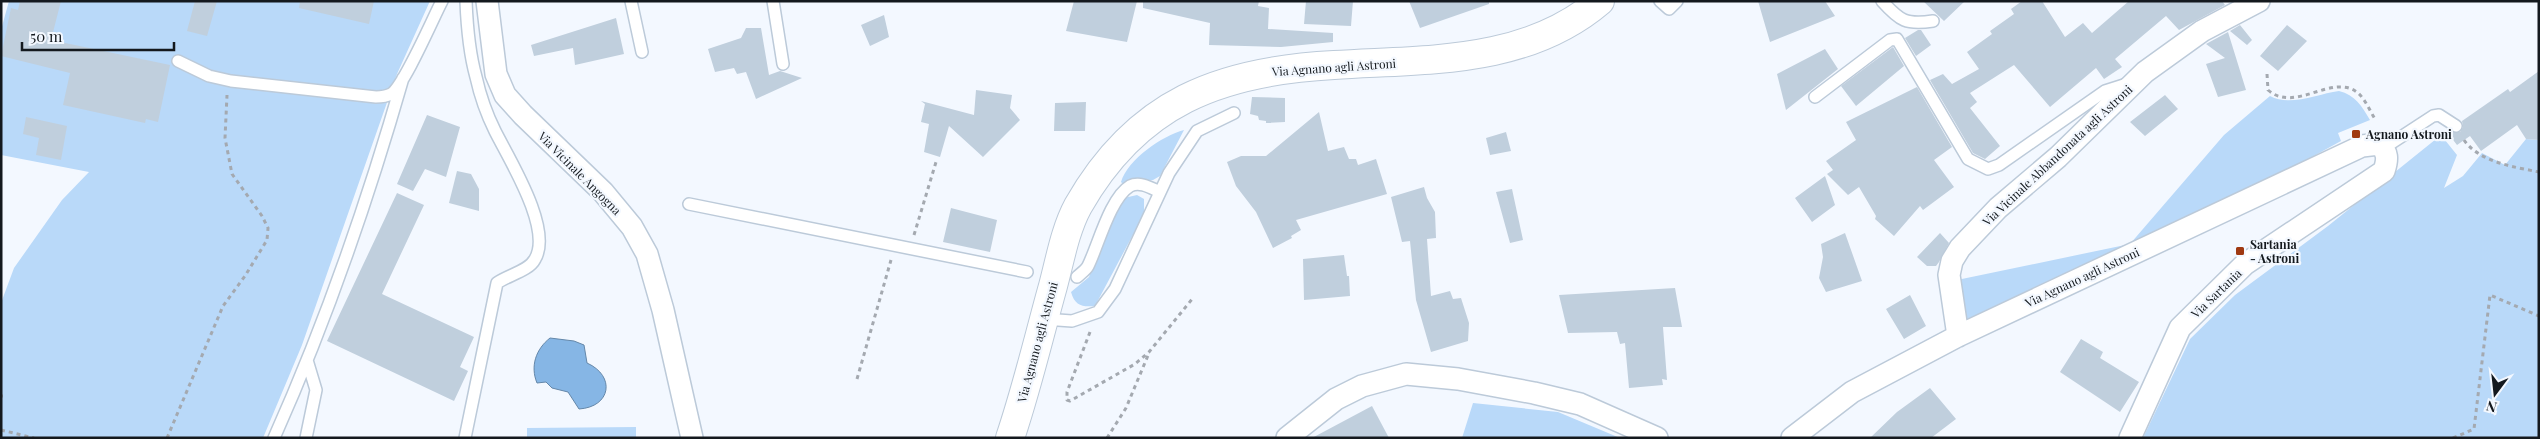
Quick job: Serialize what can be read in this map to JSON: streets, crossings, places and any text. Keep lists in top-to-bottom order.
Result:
{
  "streets": {
    "street": [
      "Via Agnano agli Astroni",
      "Via Vicinale Abbandonata agli Astroni",
      "Via Vicinale Angogna",
      "Via Sartania"
    ]
  },
  "crossings": [
    ["Via Agnano agli Astroni", "Via Vicinale Abbandonata agli Astroni"],
    ["Via Agnano agli Astroni", "Via Sartania"]
  ],
  "places": {
    "transit": ["Agnano Astroni", "Sartania - Astroni"]
  },
  "scale_bar": "50 m",
  "north": "bottom"
}
